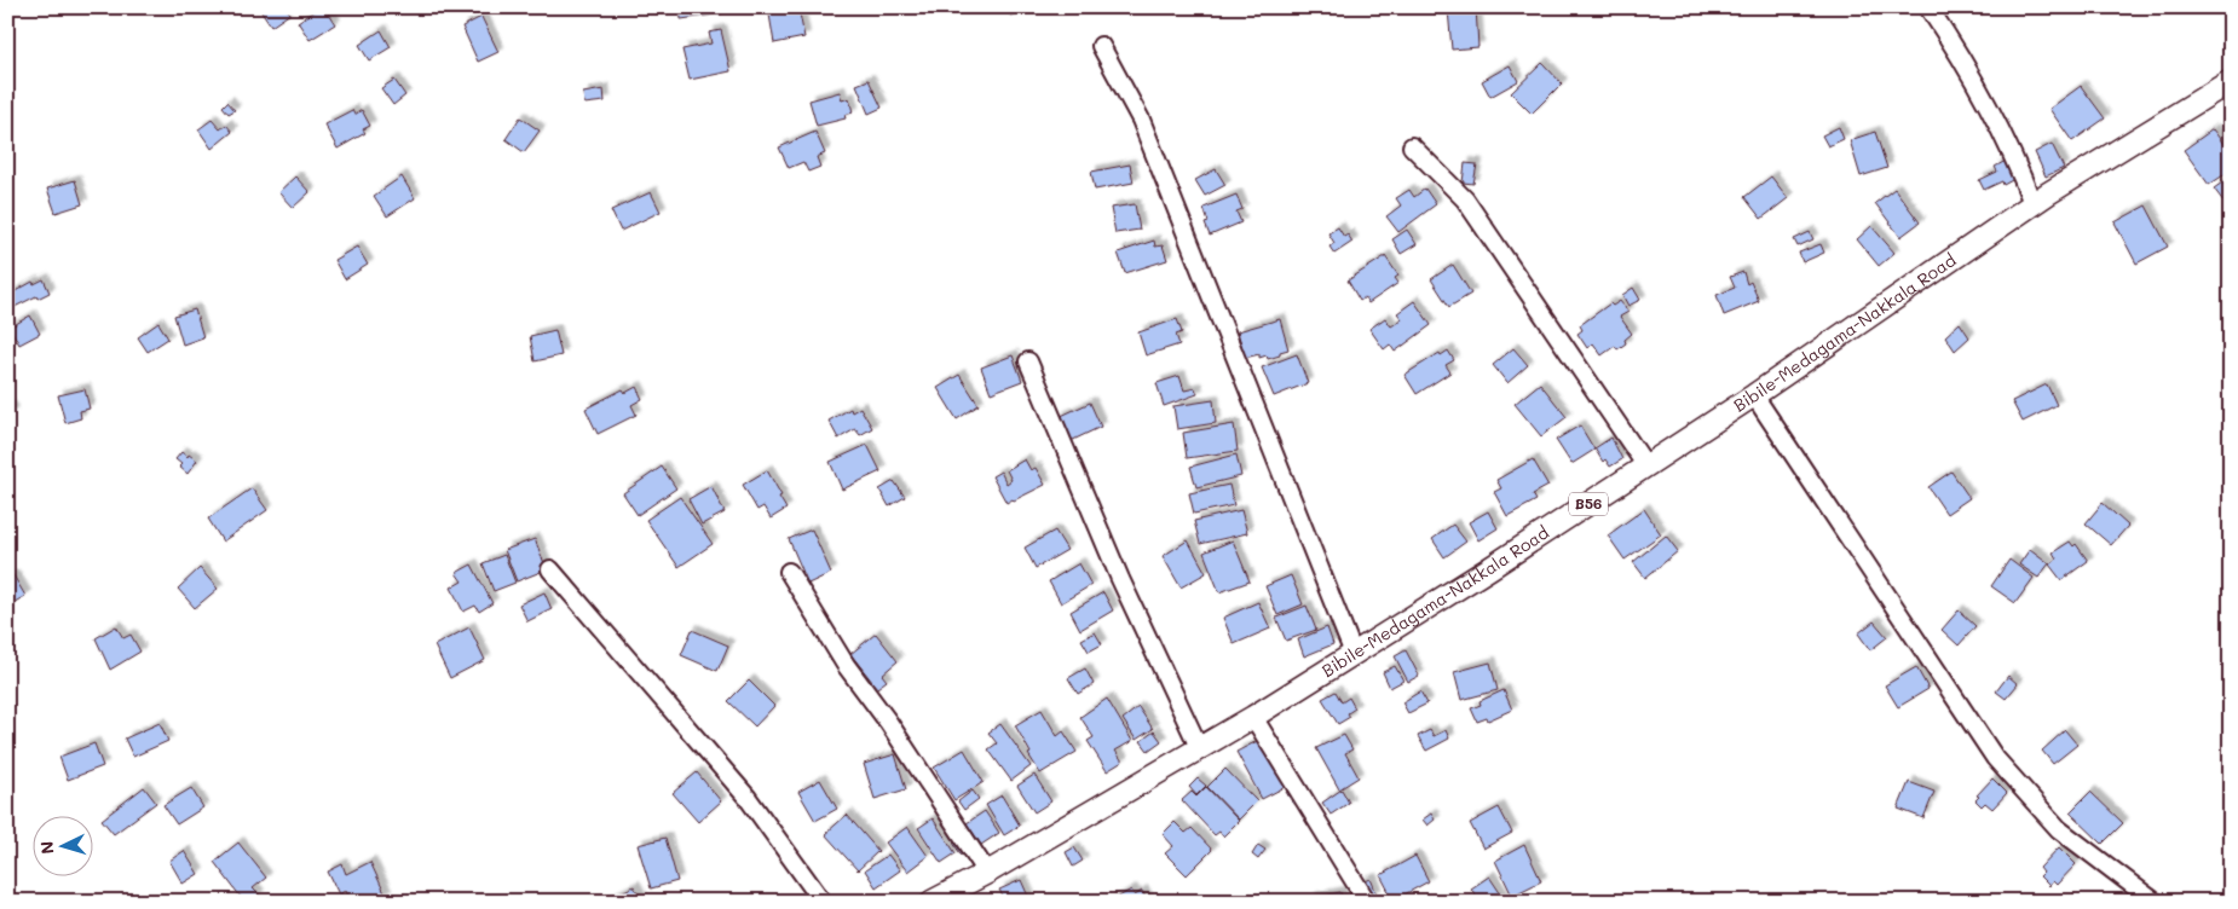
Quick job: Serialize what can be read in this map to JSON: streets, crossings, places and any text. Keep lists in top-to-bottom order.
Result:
{
  "streets": {
    "main road": ["Bibile-Medagama-Nakkala Road", "B56"]
  },
  "north": "left"
}
